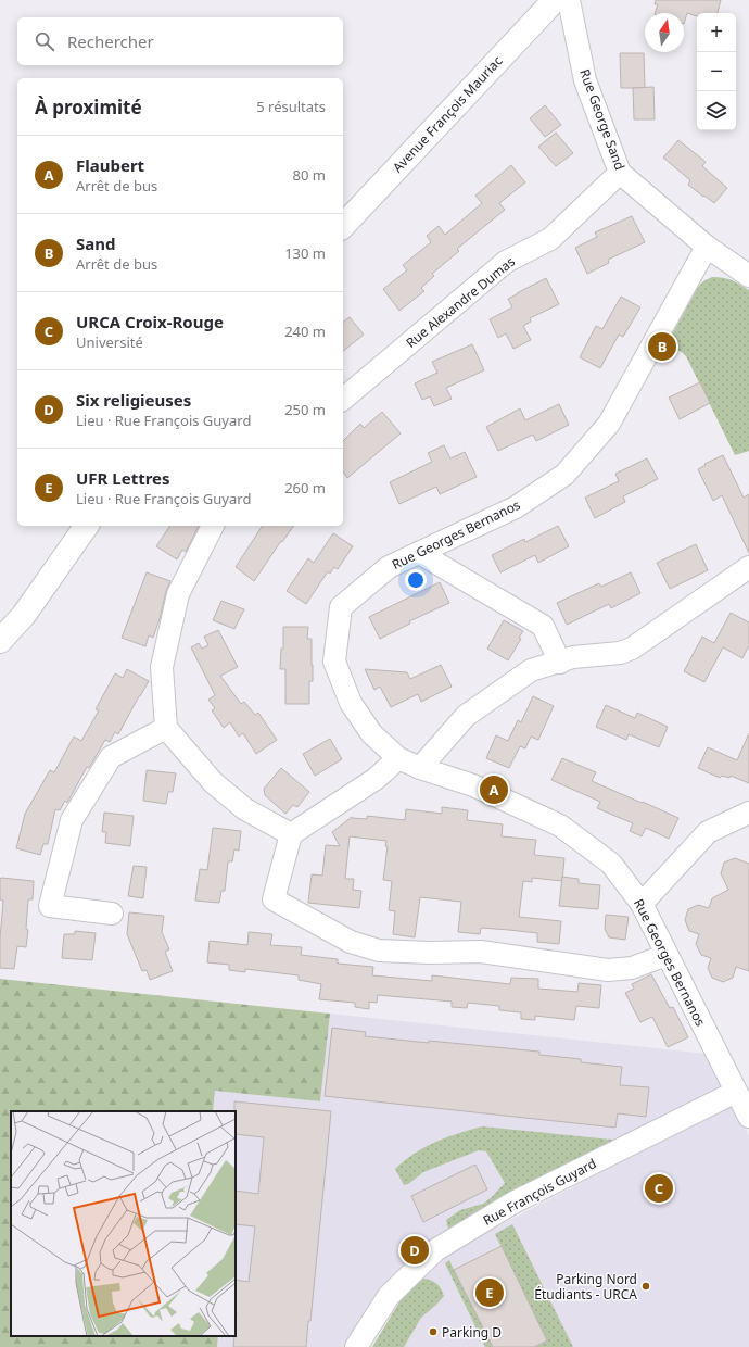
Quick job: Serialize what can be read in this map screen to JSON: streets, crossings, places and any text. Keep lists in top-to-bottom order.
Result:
{
  "streets": {
    "street": [
      "Avenue François Mauriac",
      "Rue George Sand",
      "Rue Alexandre Dumas",
      "Rue Georges Bernanos",
      "Rue François Guyard"
    ]
  },
  "crossings": [
    ["Avenue François Mauriac", "Rue George Sand"],
    ["Rue George Sand", "Rue Alexandre Dumas"],
    ["Rue George Sand", "Rue Georges Bernanos"],
    ["Rue Georges Bernanos", "Rue François Guyard"]
  ],
  "places": ["Parking Nord Étudiants - URCA", "Parking D"],
  "north": "top",
  "page": {
    "map_buttons": ["+", "−"],
    "search": "Rechercher",
    "heading": ["À proximité", "5 résultats"],
    "list": [
      {
        "mark": "A",
        "name": "Flaubert",
        "note": "Arrêt de bus",
        "value": "80 m"
      },
      {
        "mark": "B",
        "name": "Sand",
        "note": "Arrêt de bus",
        "value": "130 m"
      },
      {
        "mark": "C",
        "name": "URCA Croix-Rouge",
        "note": "Université",
        "value": "240 m"
      },
      {
        "mark": "D",
        "name": "Six religieuses",
        "note": "Lieu · Rue François Guyard",
        "value": "250 m"
      },
      {
        "mark": "E",
        "name": "UFR Lettres",
        "note": "Lieu · Rue François Guyard",
        "value": "260 m"
      }
    ],
    "pins": [
      "B",
      "A",
      "C",
      "D",
      "E"
    ]
  }
}
